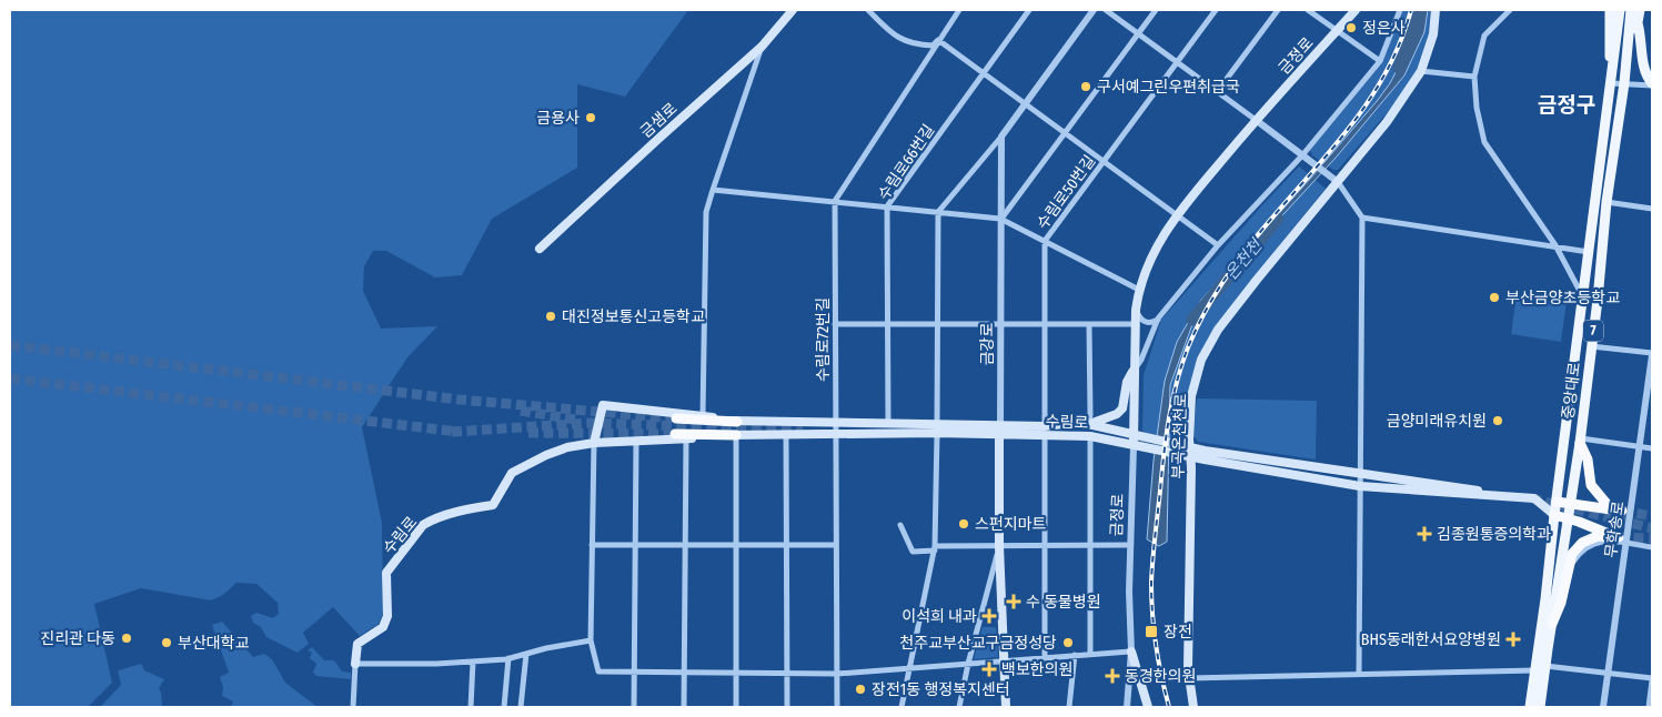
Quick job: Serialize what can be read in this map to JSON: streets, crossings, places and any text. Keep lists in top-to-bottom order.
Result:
{
  "streets": {
    "main road": [
      "금정로",
      "금샘로",
      "7",
      "금강로",
      "중앙대로",
      "수림로",
      "부곡온천천로"
    ],
    "street": [
      "수림로66번길",
      "수림로50번길",
      "수림로72번길",
      "무학송로"
    ]
  },
  "crossings": [
    ["금정로", "수림로"],
    ["수림로66번길", "수림로"],
    ["수림로50번길", "수림로"],
    ["수림로72번길", "수림로"],
    ["금강로", "수림로"],
    ["중앙대로", "수림로"],
    ["수림로", "부곡온천천로"]
  ],
  "districts": ["금정구"],
  "water": ["온천천"],
  "places": {
    "other": [
      "정은사",
      "구서예그린우편취급국",
      "금용사",
      "부산금양초등학교",
      "대진정보통신고등학교",
      "금양미래유치원",
      "스펀지마트",
      "진리관 다동",
      "부산대학교",
      "천주교부산교구금정성당",
      "장전1동 행정복지센터"
    ],
    "health": [
      "김종원통증의학과",
      "수 동물병원",
      "이석희 내과",
      "BHS동래한서요양병원",
      "백보한의원",
      "동경한의원"
    ],
    "transit": ["장전"]
  }
}
